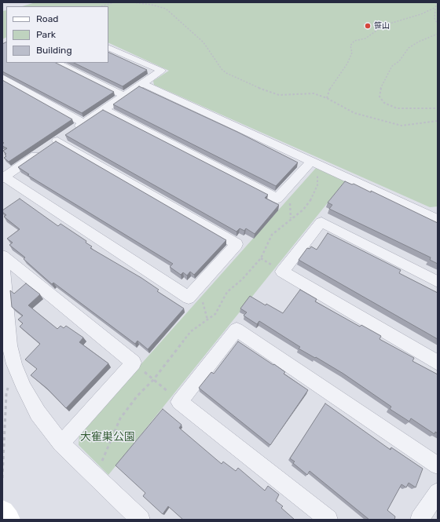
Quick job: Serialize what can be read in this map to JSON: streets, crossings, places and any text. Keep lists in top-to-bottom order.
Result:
{
  "parks": ["大寉巣公園"],
  "places": ["笹山"],
  "legend": ["Road", "Park", "Building"]
}
